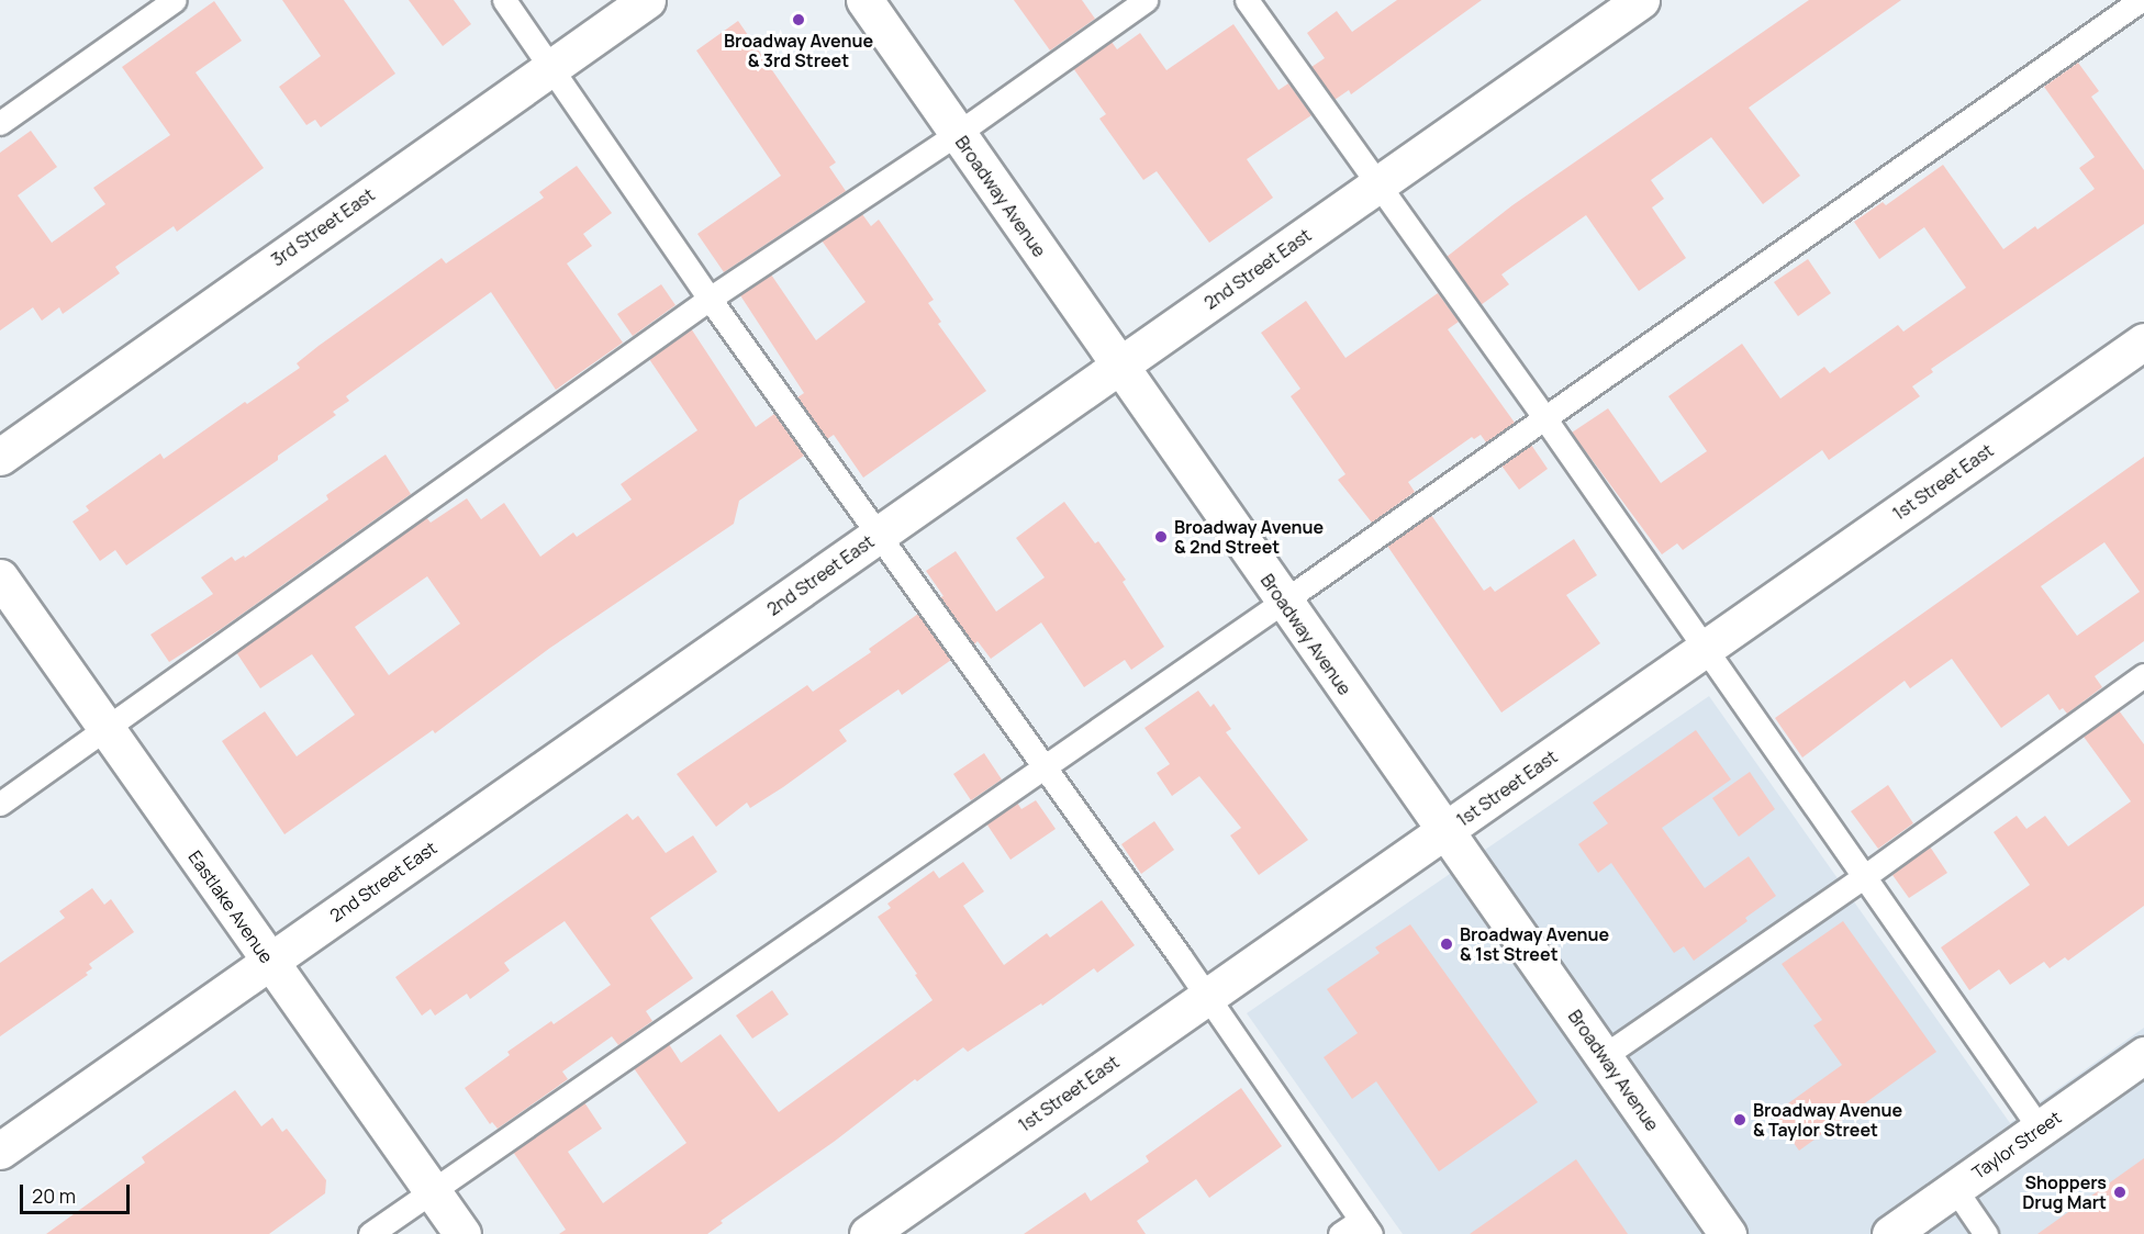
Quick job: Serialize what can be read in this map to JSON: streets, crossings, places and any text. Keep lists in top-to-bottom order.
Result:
{
  "streets": {
    "street": [
      "Broadway Avenue",
      "3rd Street East",
      "2nd Street East",
      "1st Street East",
      "Eastlake Avenue",
      "Taylor Street"
    ]
  },
  "crossings": [
    ["Broadway Avenue", "2nd Street East"],
    ["Broadway Avenue", "1st Street East"],
    ["2nd Street East", "Eastlake Avenue"]
  ],
  "places": [
    "Broadway Avenue & 3rd Street",
    "Broadway Avenue & 2nd Street",
    "Broadway Avenue & 1st Street",
    "Broadway Avenue & Taylor Street",
    "Shoppers Drug Mart"
  ],
  "scale_bar": "20 m"
}
